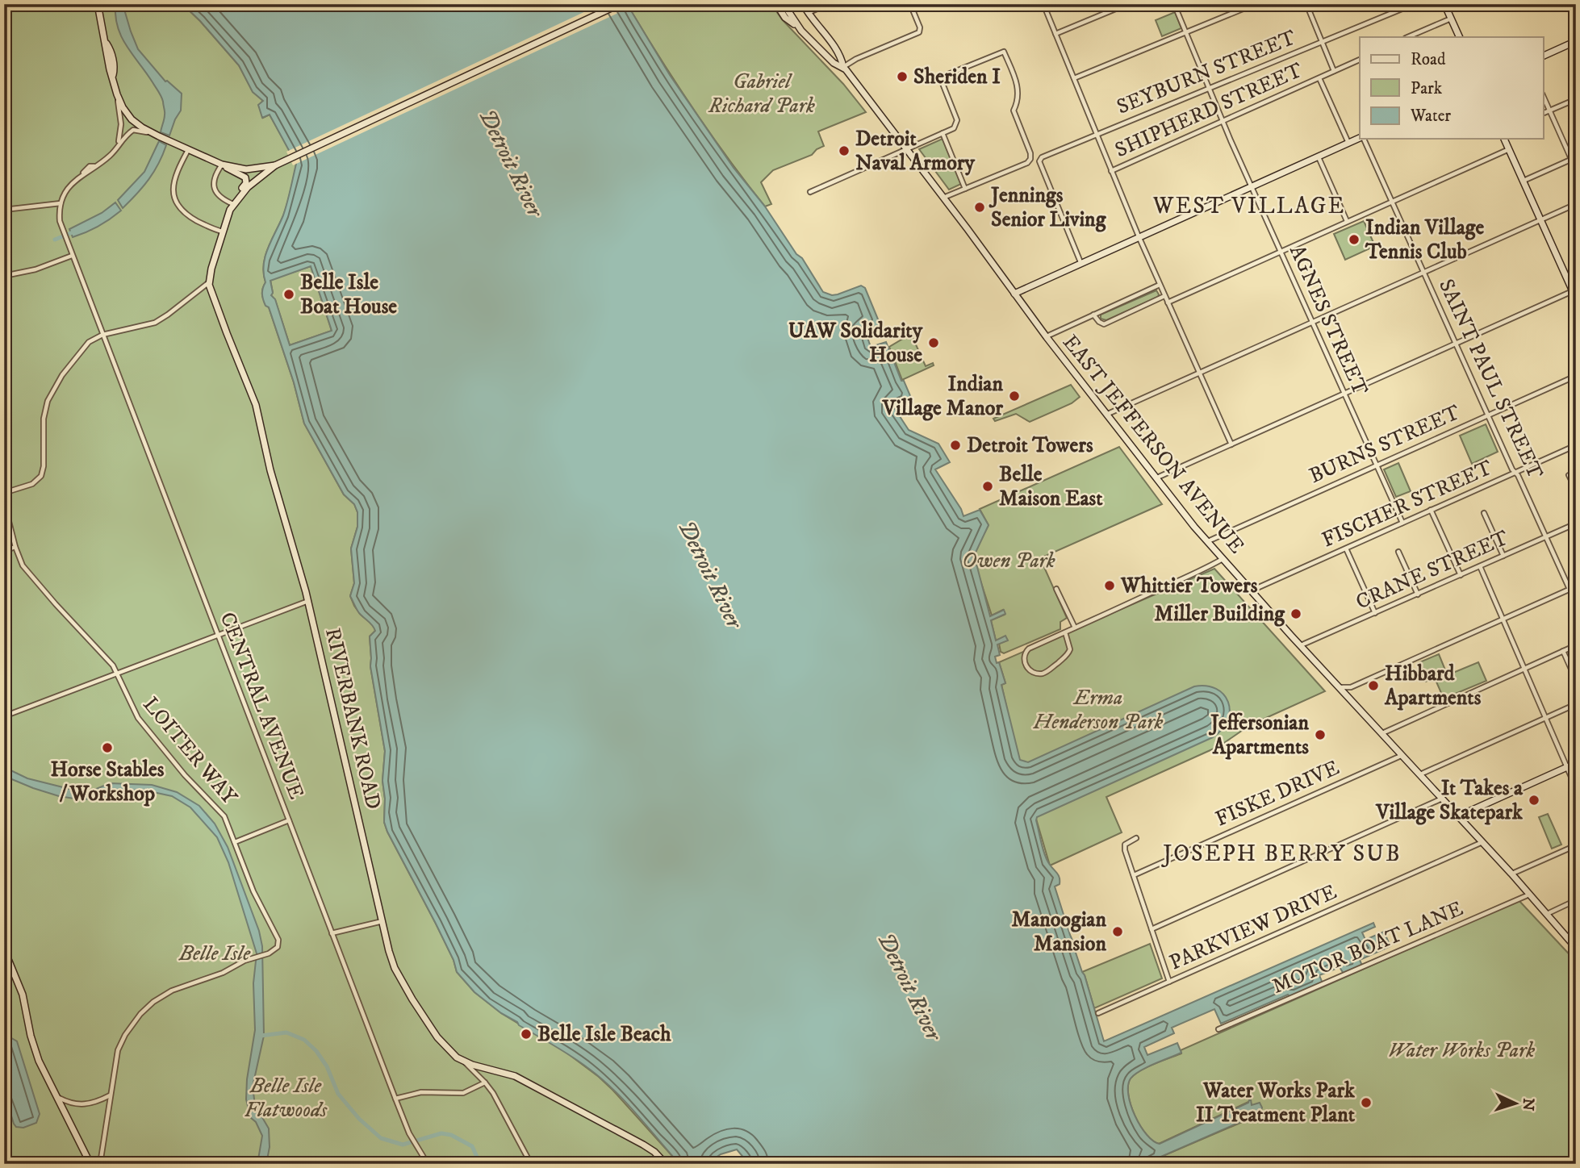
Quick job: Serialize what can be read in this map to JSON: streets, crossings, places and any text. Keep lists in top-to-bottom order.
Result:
{
  "streets": {
    "street": [
      "SEYBURN STREET",
      "SHIPHERD STREET",
      "AGNES STREET",
      "SAINT PAUL STREET",
      "EAST JEFFERSON AVENUE",
      "BURNS STREET",
      "FISCHER STREET",
      "CRANE STREET",
      "CENTRAL AVENUE",
      "RIVERBANK ROAD",
      "LOITER WAY",
      "FISKE DRIVE",
      "PARKVIEW DRIVE",
      "MOTOR BOAT LANE"
    ]
  },
  "crossings": [
    ["SEYBURN STREET", "AGNES STREET"],
    ["SHIPHERD STREET", "AGNES STREET"],
    ["AGNES STREET", "BURNS STREET"],
    ["AGNES STREET", "FISCHER STREET"],
    ["SAINT PAUL STREET", "BURNS STREET"],
    ["SAINT PAUL STREET", "FISCHER STREET"],
    ["SAINT PAUL STREET", "CRANE STREET"],
    ["EAST JEFFERSON AVENUE", "BURNS STREET"],
    ["EAST JEFFERSON AVENUE", "FISCHER STREET"],
    ["EAST JEFFERSON AVENUE", "CRANE STREET"],
    ["EAST JEFFERSON AVENUE", "FISKE DRIVE"],
    ["EAST JEFFERSON AVENUE", "PARKVIEW DRIVE"],
    ["EAST JEFFERSON AVENUE", "MOTOR BOAT LANE"]
  ],
  "districts": ["WEST VILLAGE", "JOSEPH BERRY SUB"],
  "water": ["Detroit River"],
  "parks": [
    "Gabriel Richard Park",
    "Owen Park",
    "Erma Henderson Park",
    "Belle Isle",
    "Water Works Park",
    "Belle Isle Flatwoods"
  ],
  "places": [
    "Sheriden I",
    "Detroit Naval Armory",
    "Jennings Senior Living",
    "Indian Village Tennis Club",
    "Belle Isle Boat House",
    "UAW Solidarity House",
    "Indian Village Manor",
    "Detroit Towers",
    "Belle Maison East",
    "Whittier Towers",
    "Miller Building",
    "Hibbard Apartments",
    "Jeffersonian Apartments",
    "Horse Stables / Workshop",
    "It Takes a Village Skatepark",
    "Manoogian Mansion",
    "Belle Isle Beach",
    "Water Works Park II Treatment Plant"
  ],
  "legend": ["Road", "Park", "Water"],
  "north": "right"
}
